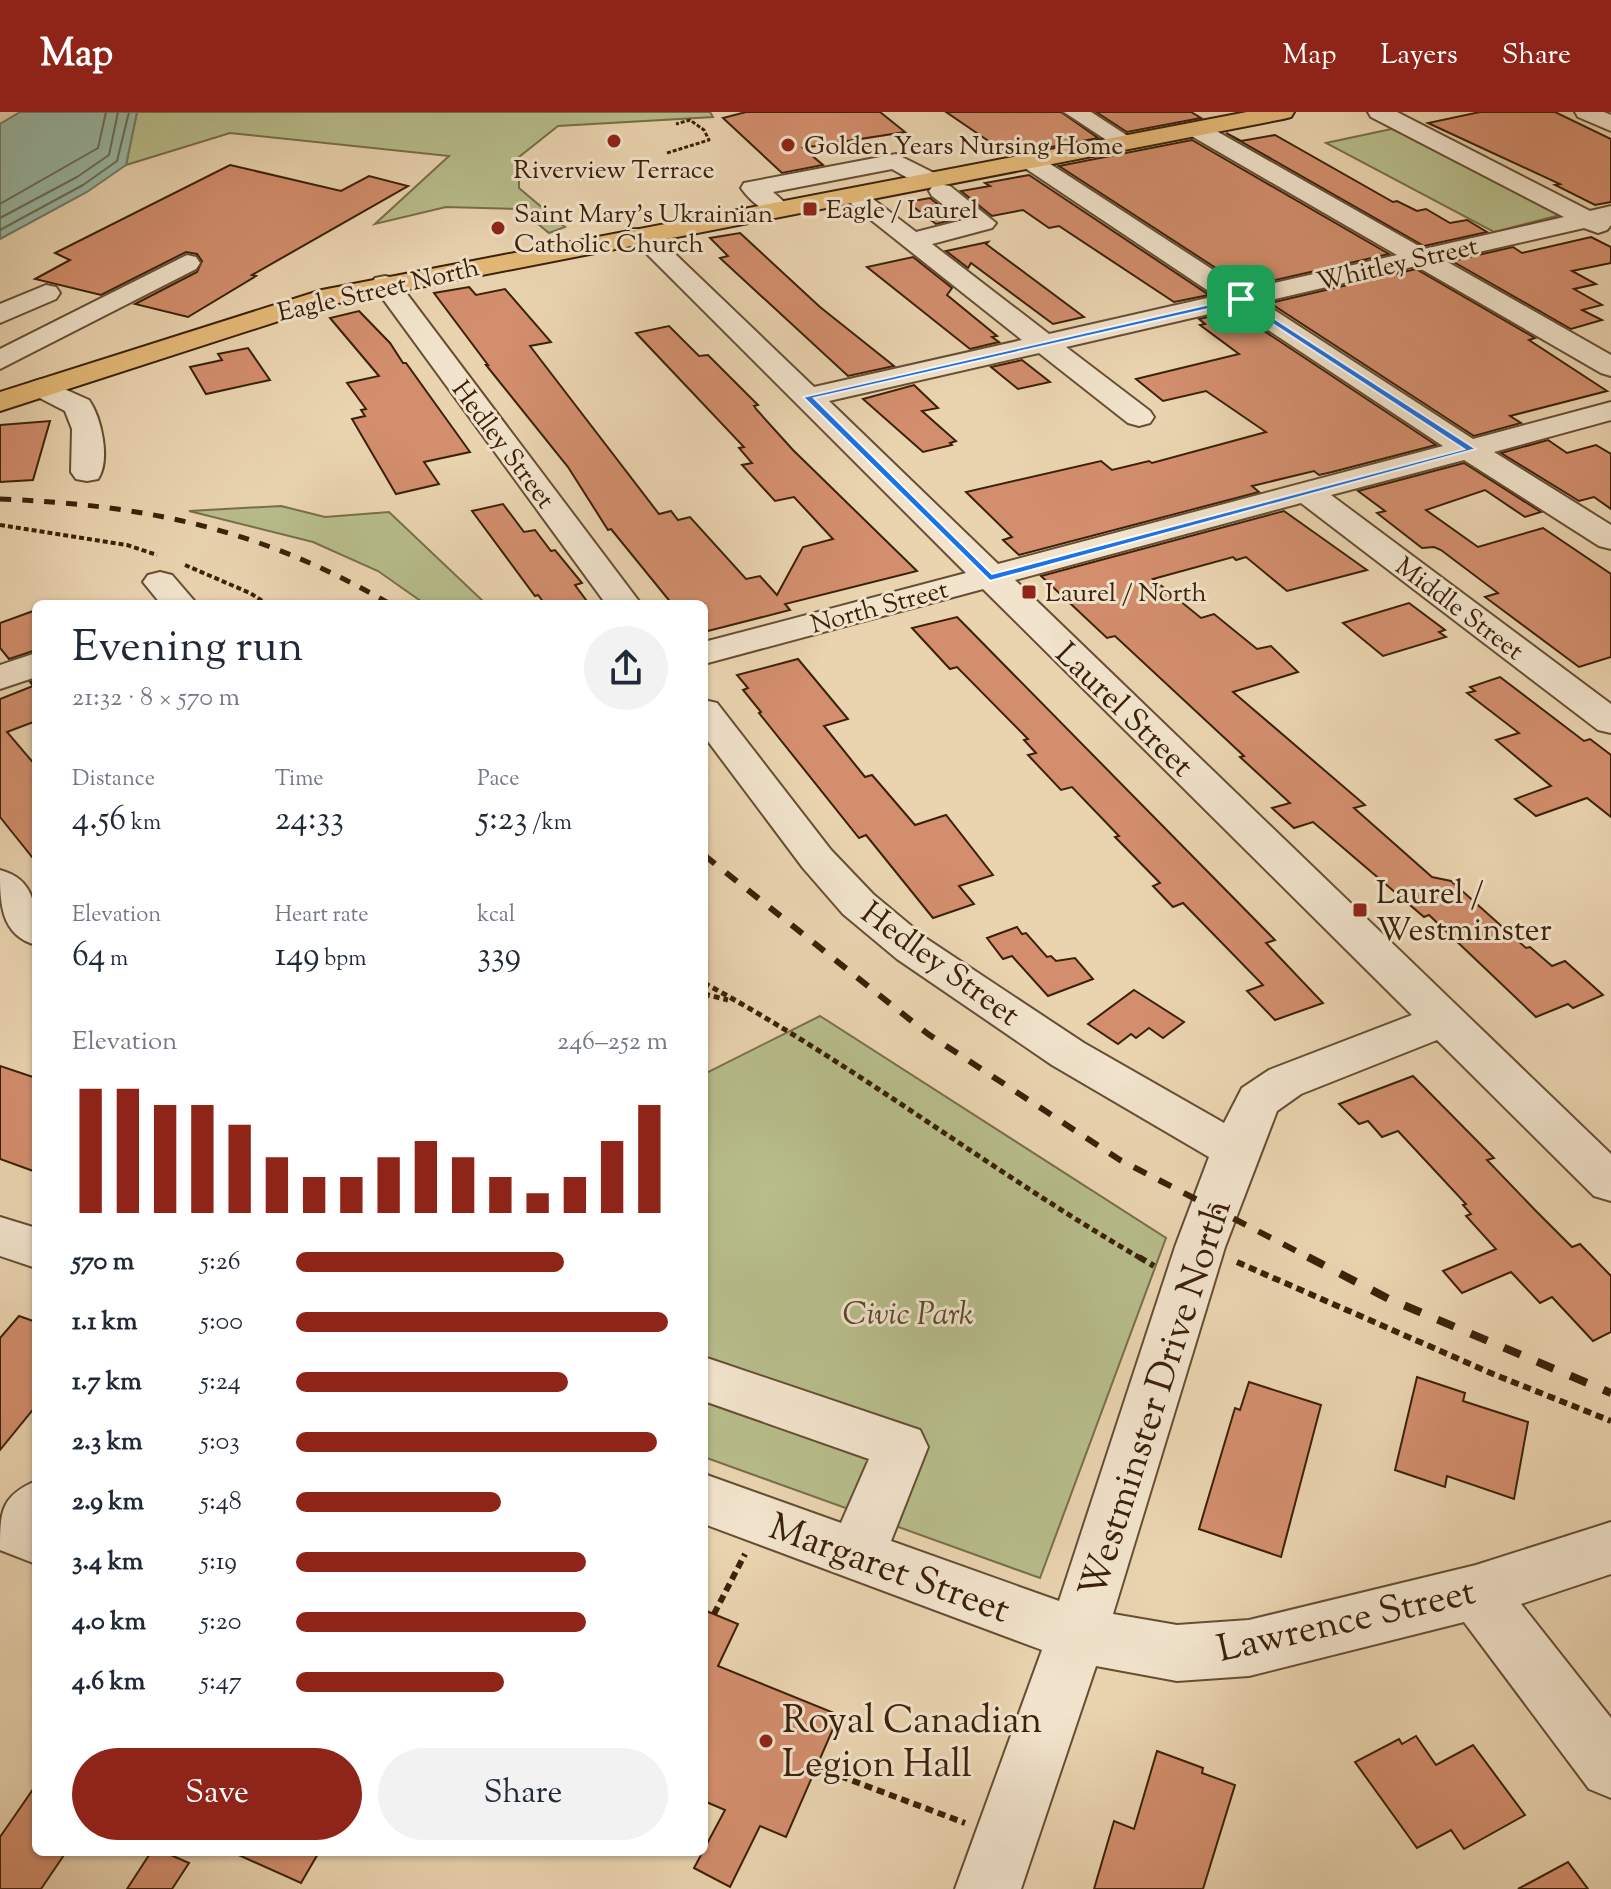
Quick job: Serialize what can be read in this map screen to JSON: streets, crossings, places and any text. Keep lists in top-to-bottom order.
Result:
{
  "streets": {
    "main road": ["Eagle Street North"],
    "street": [
      "Whitley Street",
      "Hedley Street",
      "North Street",
      "Middle Street",
      "Laurel Street",
      "Westminster Drive North",
      "Margaret Street",
      "Lawrence Street"
    ]
  },
  "crossings": [
    ["Whitley Street", "Laurel Street"],
    ["Eagle Street North", "Hedley Street"],
    ["Eagle Street North", "Laurel Street"],
    ["Hedley Street", "Westminster Drive North"],
    ["North Street", "Middle Street"],
    ["North Street", "Laurel Street"],
    ["Laurel Street", "Westminster Drive North"],
    ["Westminster Drive North", "Margaret Street"],
    ["Westminster Drive North", "Lawrence Street"],
    ["Margaret Street", "Lawrence Street"]
  ],
  "parks": ["Civic Park"],
  "places": {
    "other": [
      "Riverview Terrace",
      "Golden Years Nursing Home",
      "Saint Mary's Ukrainian Catholic Church",
      "Royal Canadian Legion Hall"
    ],
    "transit": ["Eagle / Laurel", "Laurel / North", "Laurel / Westminster"]
  },
  "page": {
    "header": "Map",
    "nav": ["Map", "Layers", "Share"],
    "heading": ["Evening run", "21:32 · 8 × 570 m"],
    "stats": [
      ["Distance", "4.56 km"],
      ["Time", "24:33"],
      ["Pace", "5:23 /km"],
      ["Elevation", "64 m"],
      ["Heart rate", "149 bpm"],
      ["kcal", "339"]
    ],
    "chart": ["Elevation", "246–252 m"],
    "list": [
      {
        "name": "570 m",
        "note": "5:26"
      },
      {
        "name": "1.1 km",
        "note": "5:00"
      },
      {
        "name": "1.7 km",
        "note": "5:24"
      },
      {
        "name": "2.3 km",
        "note": "5:03"
      },
      {
        "name": "2.9 km",
        "note": "5:48"
      },
      {
        "name": "3.4 km",
        "note": "5:19"
      },
      {
        "name": "4.0 km",
        "note": "5:20"
      },
      {
        "name": "4.6 km",
        "note": "5:47"
      }
    ],
    "buttons": ["Save", "Share"]
  }
}
